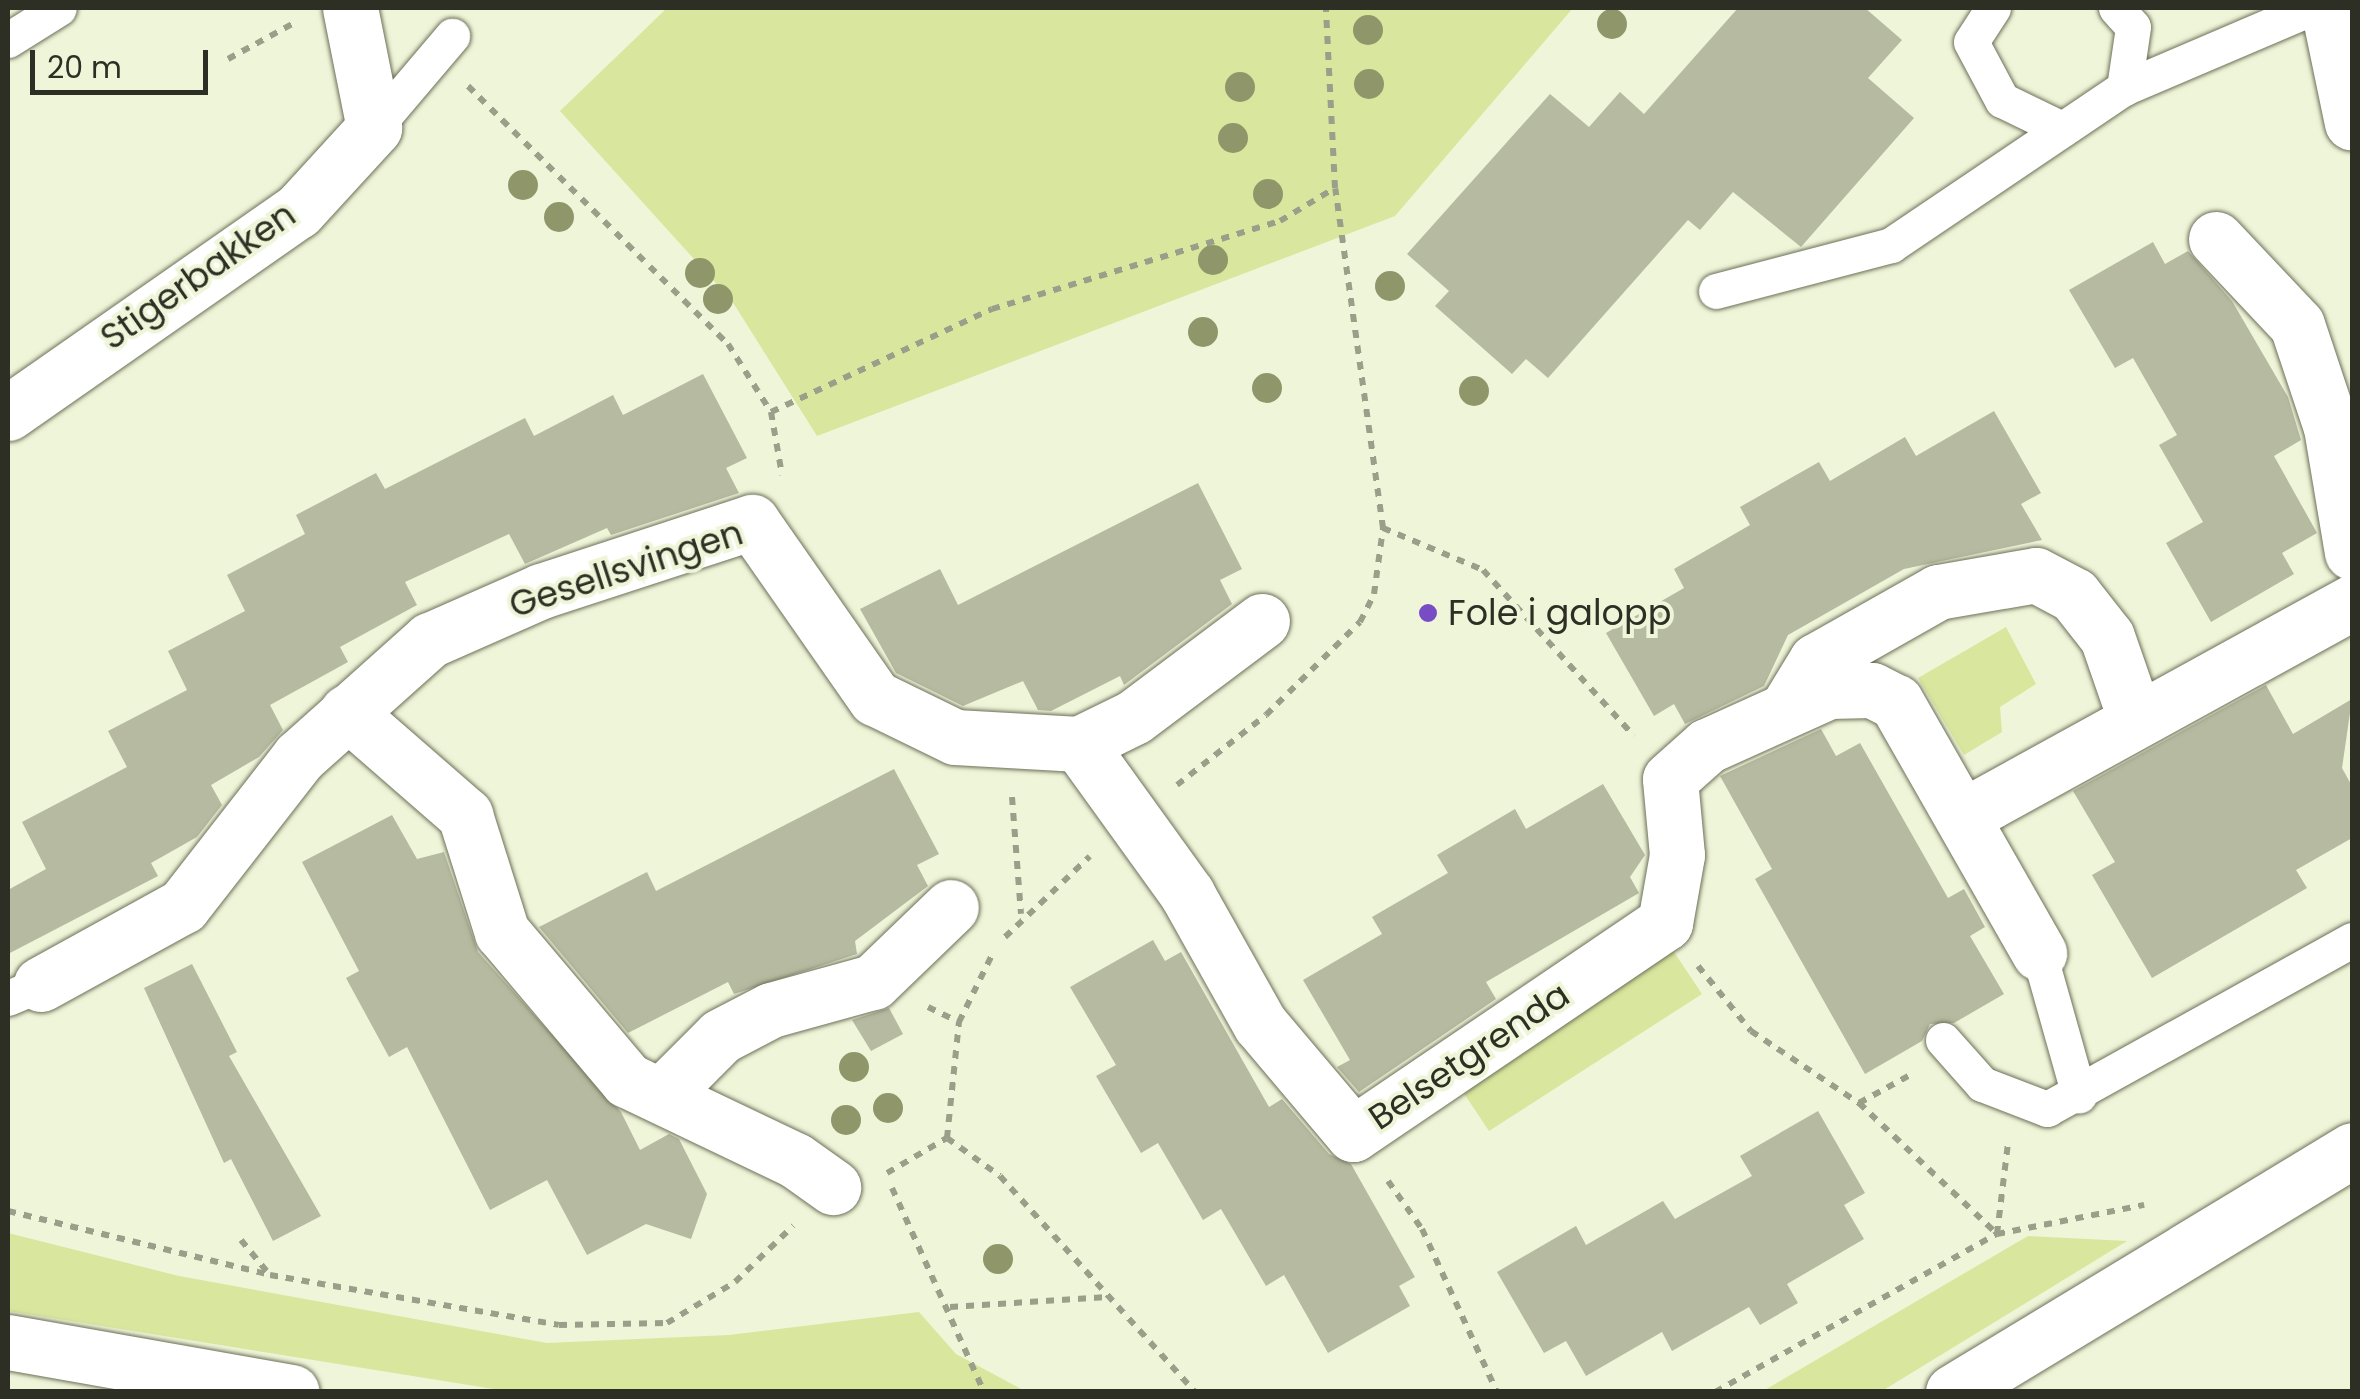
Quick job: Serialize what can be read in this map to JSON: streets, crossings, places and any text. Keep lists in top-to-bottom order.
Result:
{
  "streets": {
    "street": ["Stigerbakken", "Gesellsvingen", "Belsetgrenda"]
  },
  "places": ["Fole i galopp"],
  "scale_bar": "20 m"
}
